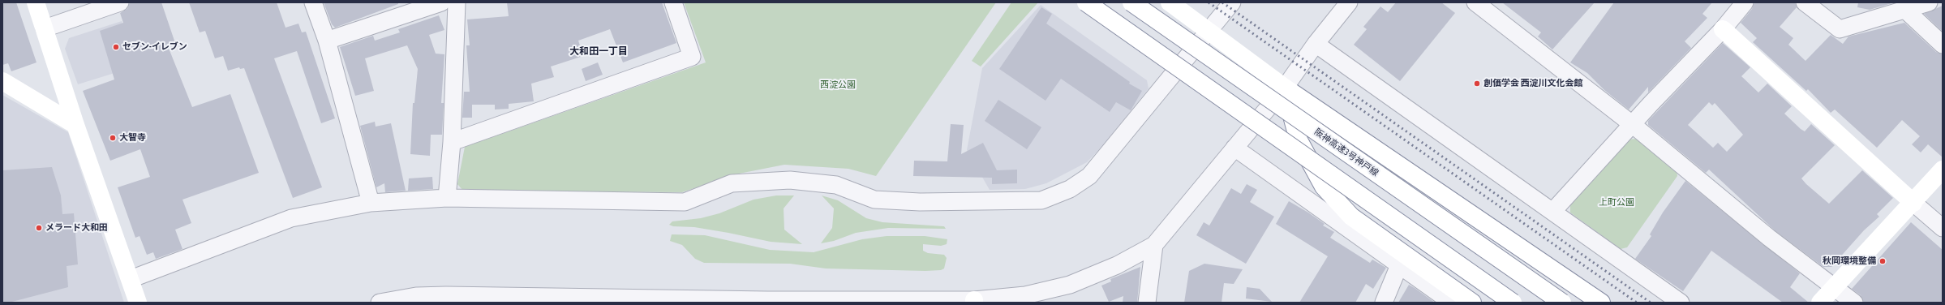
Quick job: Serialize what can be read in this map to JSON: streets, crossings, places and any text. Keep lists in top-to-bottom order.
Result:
{
  "streets": {
    "main road": ["阪神高速3号神戸線"]
  },
  "districts": ["大和田一丁目"],
  "parks": ["西淀公園", "上町公園"],
  "places": [
    "セブン-イレブン",
    "創価学会 西淀川文化会館",
    "大智寺",
    "メラード大和田",
    "秋岡環境整備"
  ]
}
